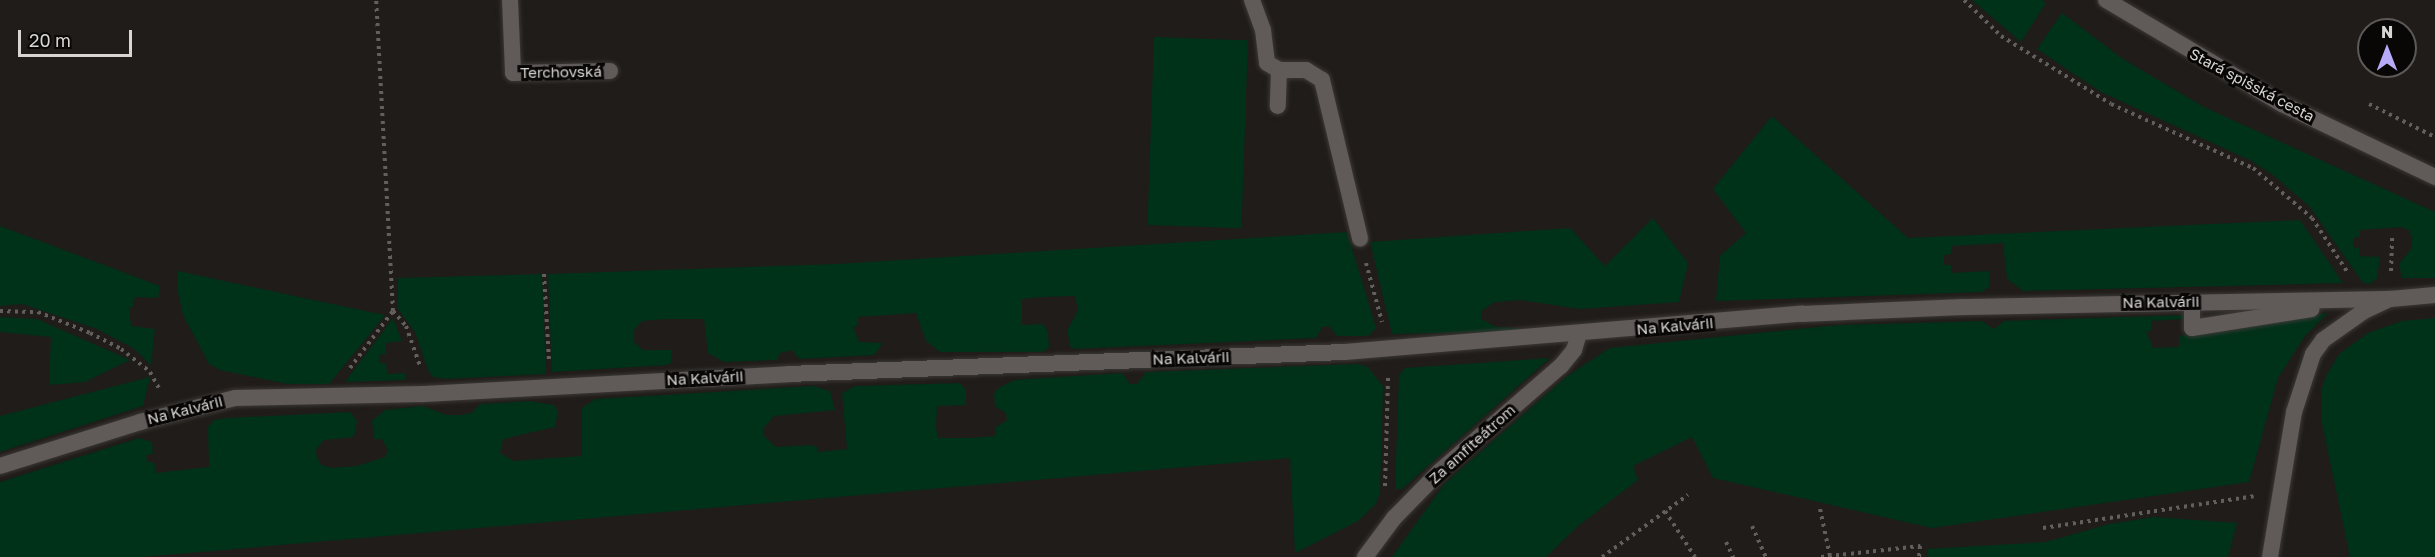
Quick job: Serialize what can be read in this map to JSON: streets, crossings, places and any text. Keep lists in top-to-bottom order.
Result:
{
  "streets": {
    "street": [
      "Terchovská",
      "Stará spišská cesta",
      "Na Kalvárii",
      "Za amfiteátrom"
    ]
  },
  "crossings": [
    ["Na Kalvárii", "Za amfiteátrom"]
  ],
  "scale_bar": "20 m",
  "north": "top"
}
